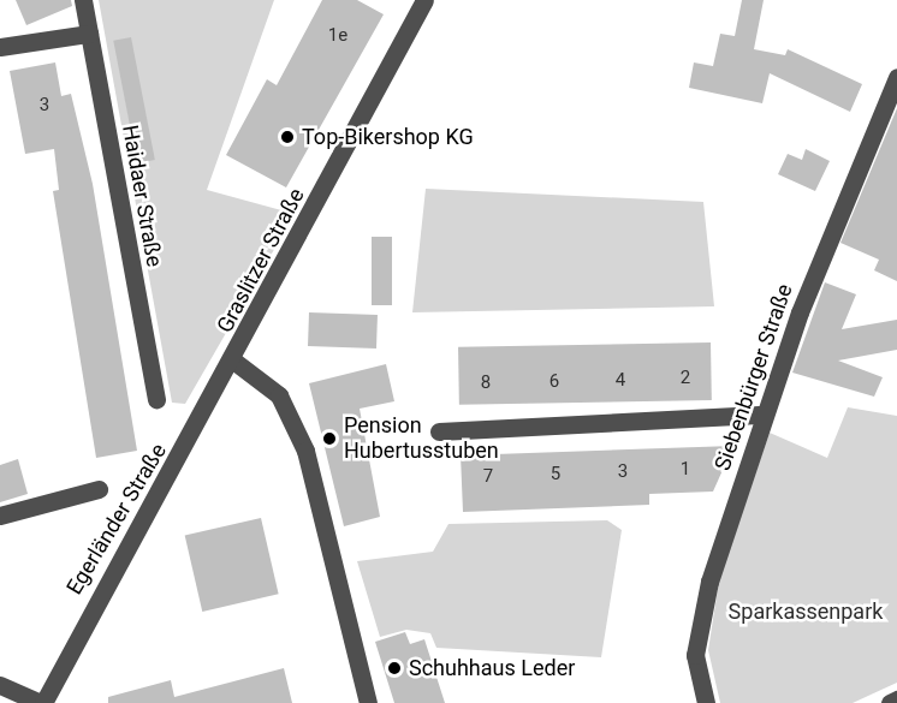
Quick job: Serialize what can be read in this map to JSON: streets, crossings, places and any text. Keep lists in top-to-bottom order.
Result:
{
  "streets": {
    "street": [
      "Haidaer Straße",
      "Graslitzer Straße",
      "Siebenbürger Straße",
      "Egerländer Straße"
    ]
  },
  "crossings": [
    ["Graslitzer Straße", "Egerländer Straße"]
  ],
  "parks": ["Sparkassenpark"],
  "places": ["Top-Bikershop KG", "Pension Hubertusstuben", "Schuhhaus Leder"],
  "house_numbers": [
    "1e",
    "3",
    "2",
    "4",
    "6",
    "8",
    "1",
    "3",
    "5",
    "7"
  ]
}
